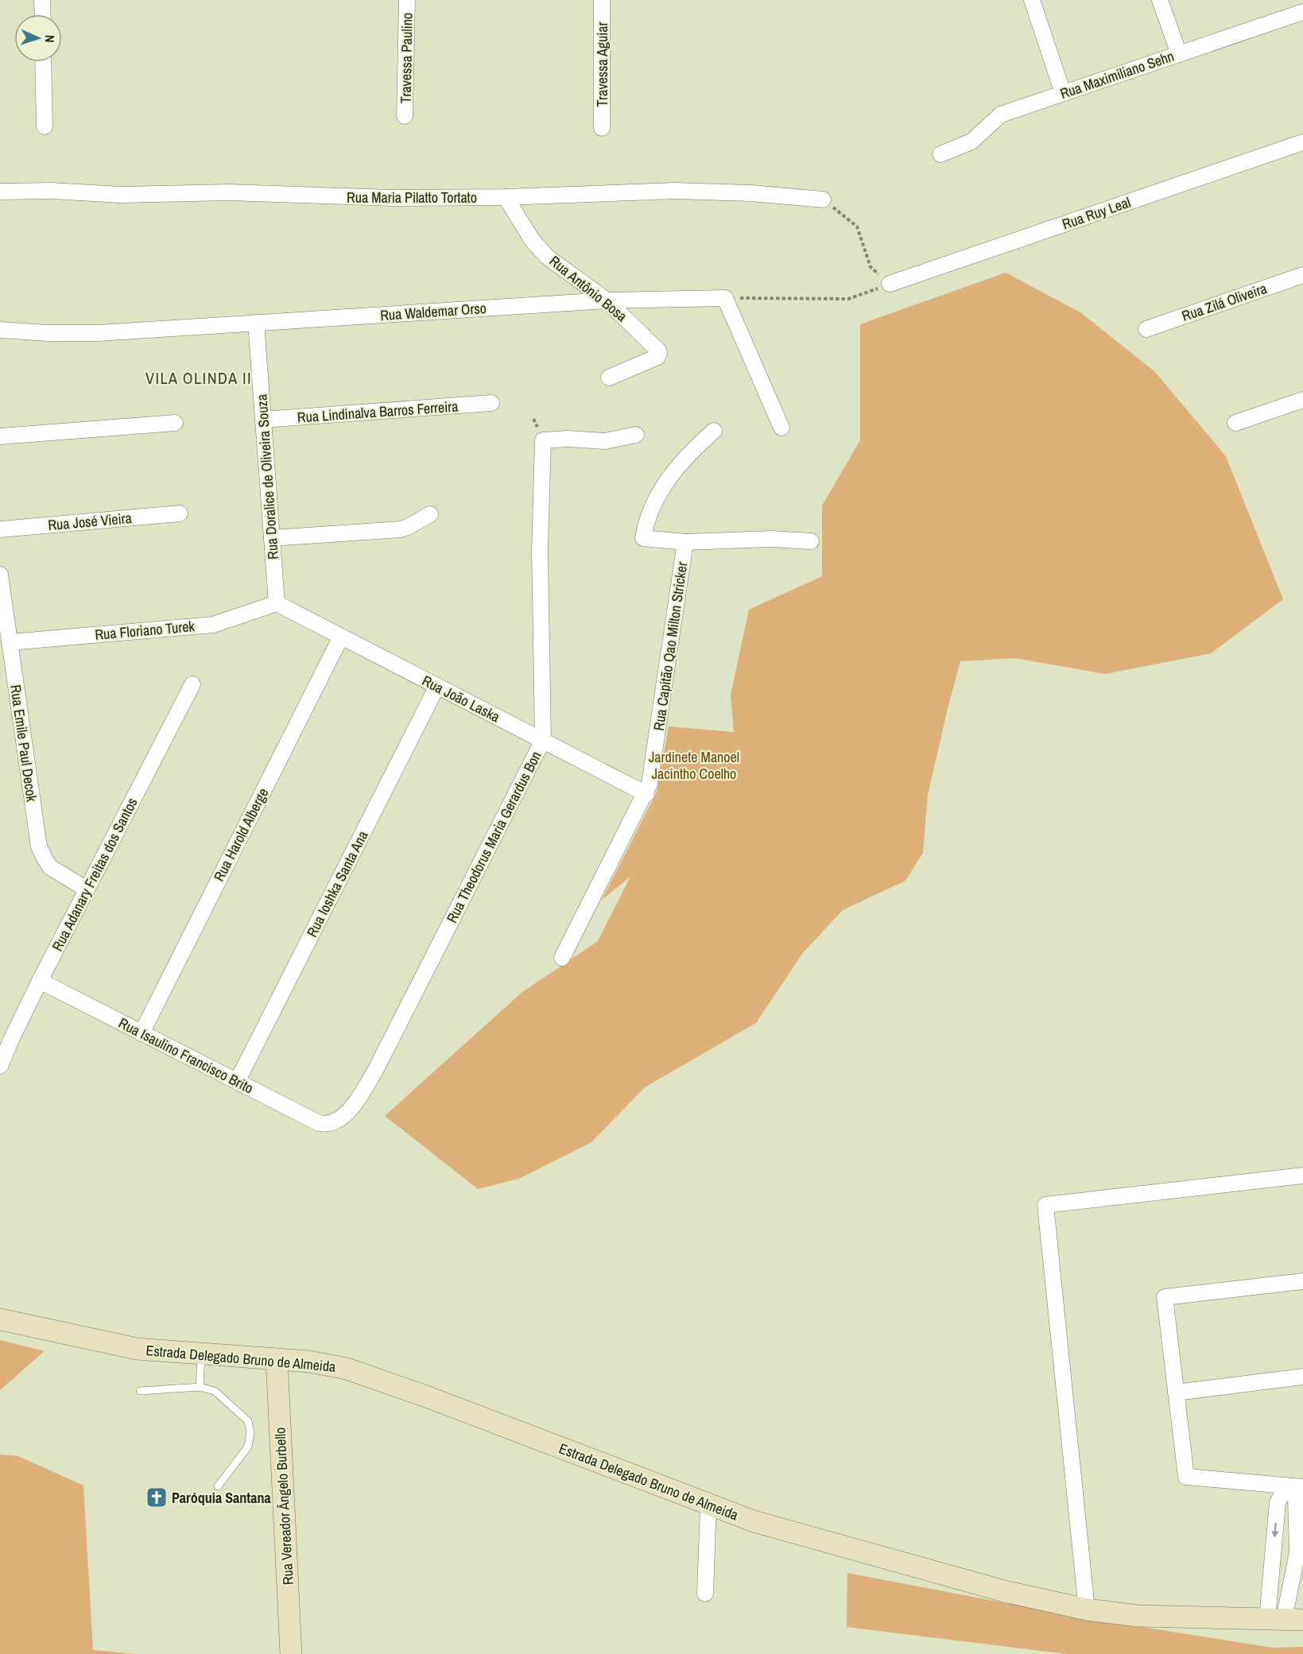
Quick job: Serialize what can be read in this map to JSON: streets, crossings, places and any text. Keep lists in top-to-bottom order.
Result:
{
  "streets": {
    "main road": ["Estrada Delegado Bruno de Almeida", "Rua Vereador Ângelo Burbello"],
    "street": [
      "Travessa Paulino",
      "Travessa Aguiar",
      "Rua Maximiliano Sehn",
      "Rua Maria Pilatto Tortato",
      "Rua Ruy Leal",
      "Rua Antônio Bosa",
      "Rua Zilá Oliveira",
      "Rua Waldemar Orso",
      "Rua Lindinalva Barros Ferreira",
      "Rua Doralice de Oliveira Souza",
      "Rua José Vieira",
      "Rua Floriano Turek",
      "Rua Capitão Qao Milton Stricker",
      "Rua João Laska",
      "Rua Emile Paul Decok",
      "Rua Harold Alberge",
      "Rua Theodorus Maria Gerardus Bon",
      "Rua Adanary Freitas dos Santos",
      "Rua Ioshka Santa Ana",
      "Rua Isaulino Francisco Brito"
    ]
  },
  "crossings": [
    ["Rua Maria Pilatto Tortato", "Rua Antônio Bosa"],
    ["Rua Antônio Bosa", "Rua Waldemar Orso"],
    ["Rua Waldemar Orso", "Rua Doralice de Oliveira Souza"],
    ["Rua Lindinalva Barros Ferreira", "Rua Doralice de Oliveira Souza"],
    ["Rua Doralice de Oliveira Souza", "Rua Floriano Turek"],
    ["Rua Doralice de Oliveira Souza", "Rua João Laska"],
    ["Rua Floriano Turek", "Rua João Laska"],
    ["Rua Floriano Turek", "Rua Emile Paul Decok"],
    ["Rua Capitão Qao Milton Stricker", "Rua João Laska"],
    ["Rua João Laska", "Rua Harold Alberge"],
    ["Rua João Laska", "Rua Theodorus Maria Gerardus Bon"],
    ["Rua João Laska", "Rua Ioshka Santa Ana"],
    ["Rua Emile Paul Decok", "Rua Adanary Freitas dos Santos"],
    ["Rua Harold Alberge", "Rua Isaulino Francisco Brito"],
    ["Rua Theodorus Maria Gerardus Bon", "Rua Isaulino Francisco Brito"],
    ["Rua Adanary Freitas dos Santos", "Rua Isaulino Francisco Brito"],
    ["Rua Ioshka Santa Ana", "Rua Isaulino Francisco Brito"],
    ["Estrada Delegado Bruno de Almeida", "Rua Vereador Ângelo Burbello"]
  ],
  "districts": ["VILA OLINDA II"],
  "parks": ["Jardinete Manoel Jacintho Coelho"],
  "places": {
    "church": ["Paróquia Santana"]
  },
  "north": "right"
}
